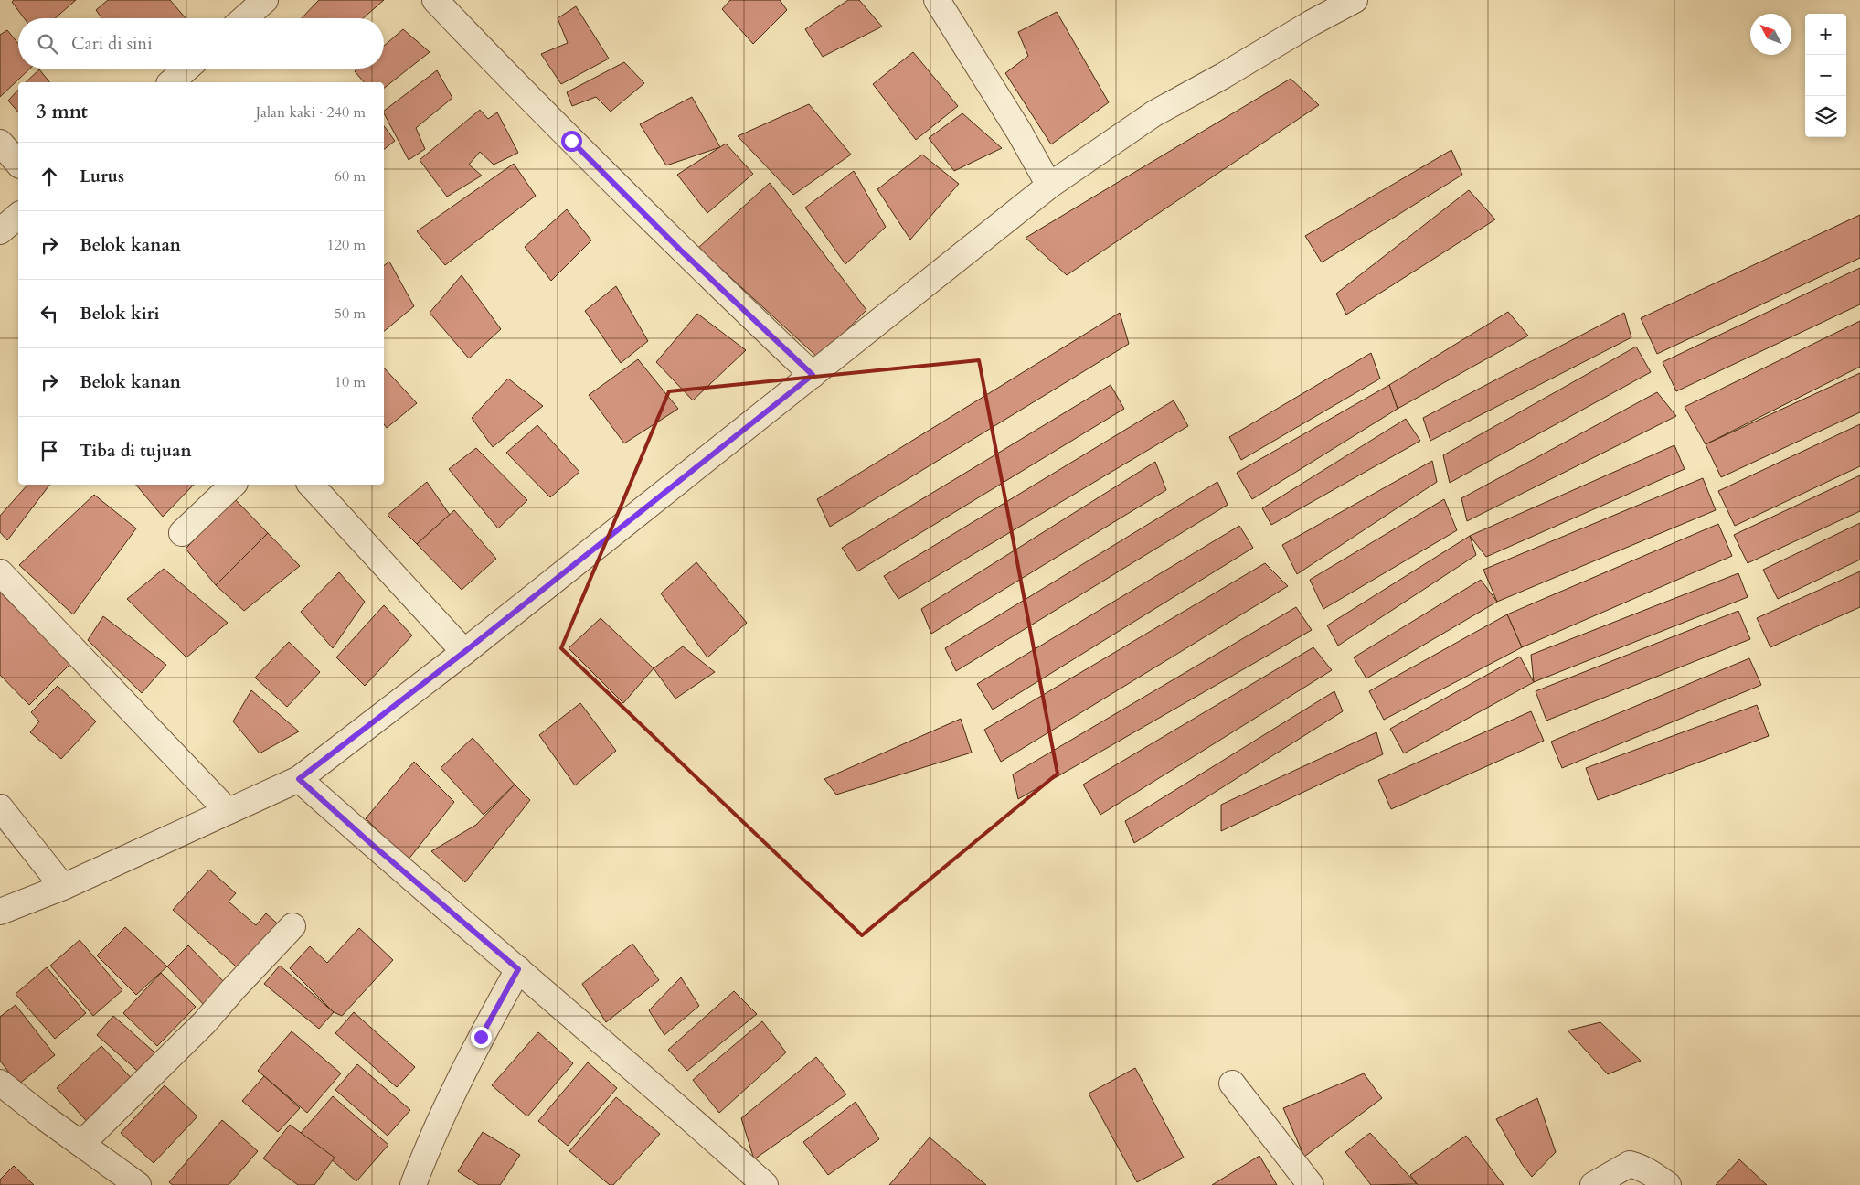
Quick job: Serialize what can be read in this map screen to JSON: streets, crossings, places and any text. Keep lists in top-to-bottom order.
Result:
{
  "north": "top left",
  "page": {
    "map_buttons": ["+", "−"],
    "search": "Cari di sini",
    "heading": ["3 mnt", "Jalan kaki · 240 m"],
    "list": [
      ["Lurus", "60 m"],
      ["Belok kanan", "120 m"],
      ["Belok kiri", "50 m"],
      ["Belok kanan", "10 m"],
      "Tiba di tujuan"
    ]
  }
}
